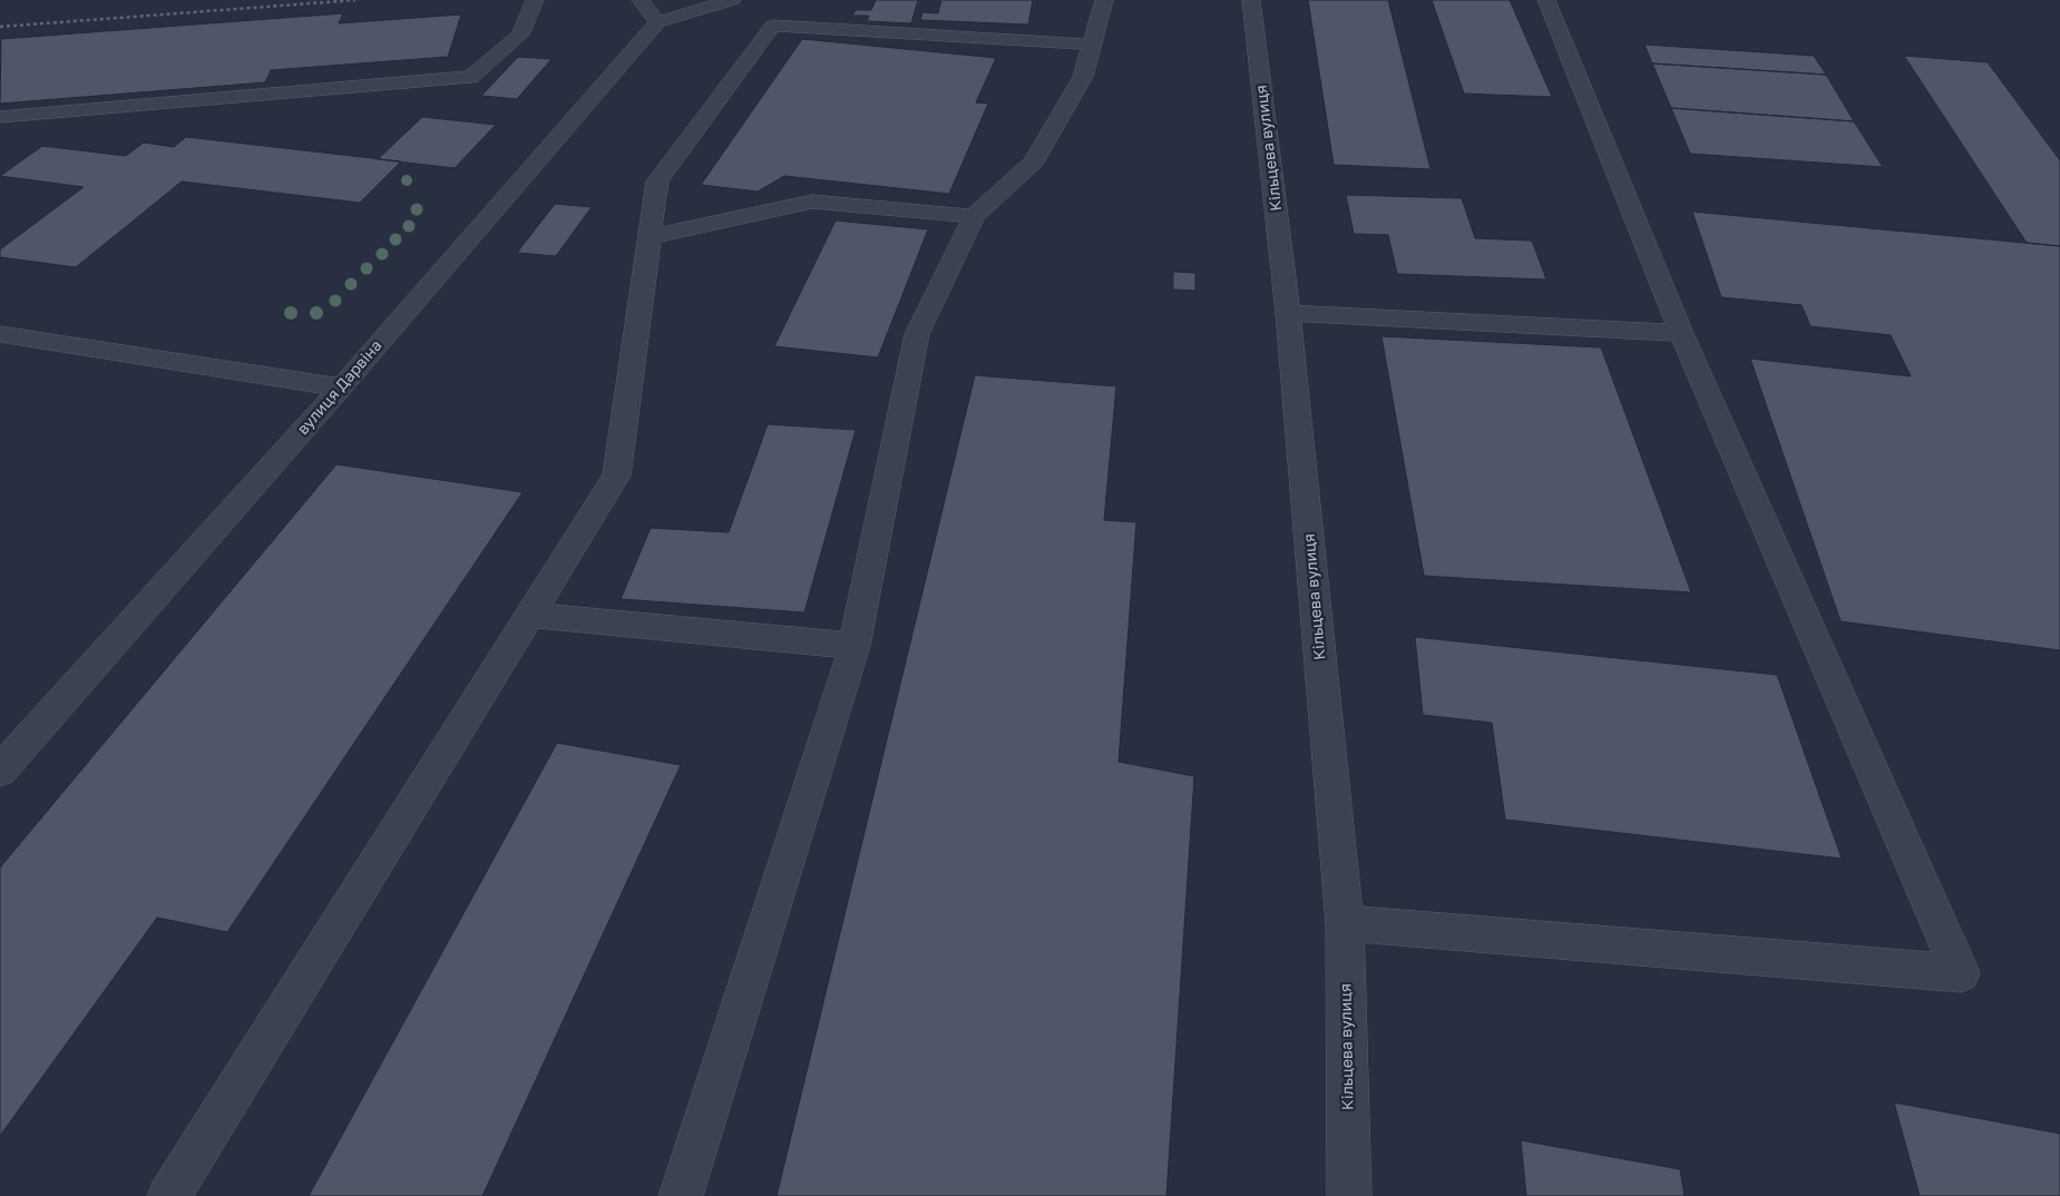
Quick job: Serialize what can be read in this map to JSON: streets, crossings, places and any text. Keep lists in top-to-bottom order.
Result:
{
  "streets": {
    "street": ["Кільцева вулиця", "вулиця Дарвіна"]
  }
}
